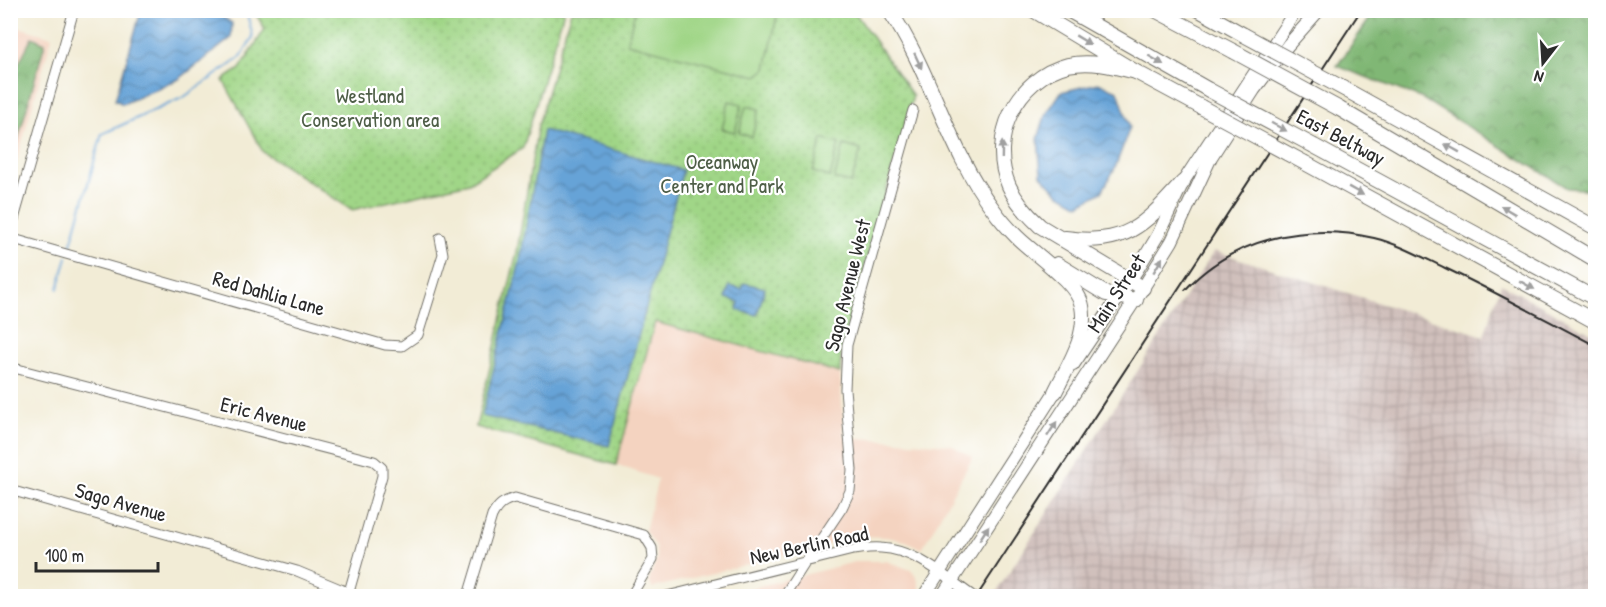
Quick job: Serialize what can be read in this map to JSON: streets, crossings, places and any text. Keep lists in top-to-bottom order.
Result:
{
  "streets": {
    "highway": ["East Beltway"],
    "main road": ["Main Street"],
    "street": [
      "Sago Avenue West",
      "Red Dahlia Lane",
      "Eric Avenue",
      "Sago Avenue",
      "New Berlin Road"
    ]
  },
  "crossings": [
    ["Sago Avenue West", "New Berlin Road"],
    ["Main Street", "New Berlin Road"],
    ["Eric Avenue", "Sago Avenue"]
  ],
  "parks": ["Westland Conservation area", "Oceanway Center and Park"],
  "scale_bar": "100 m",
  "north": "bottom"
}
